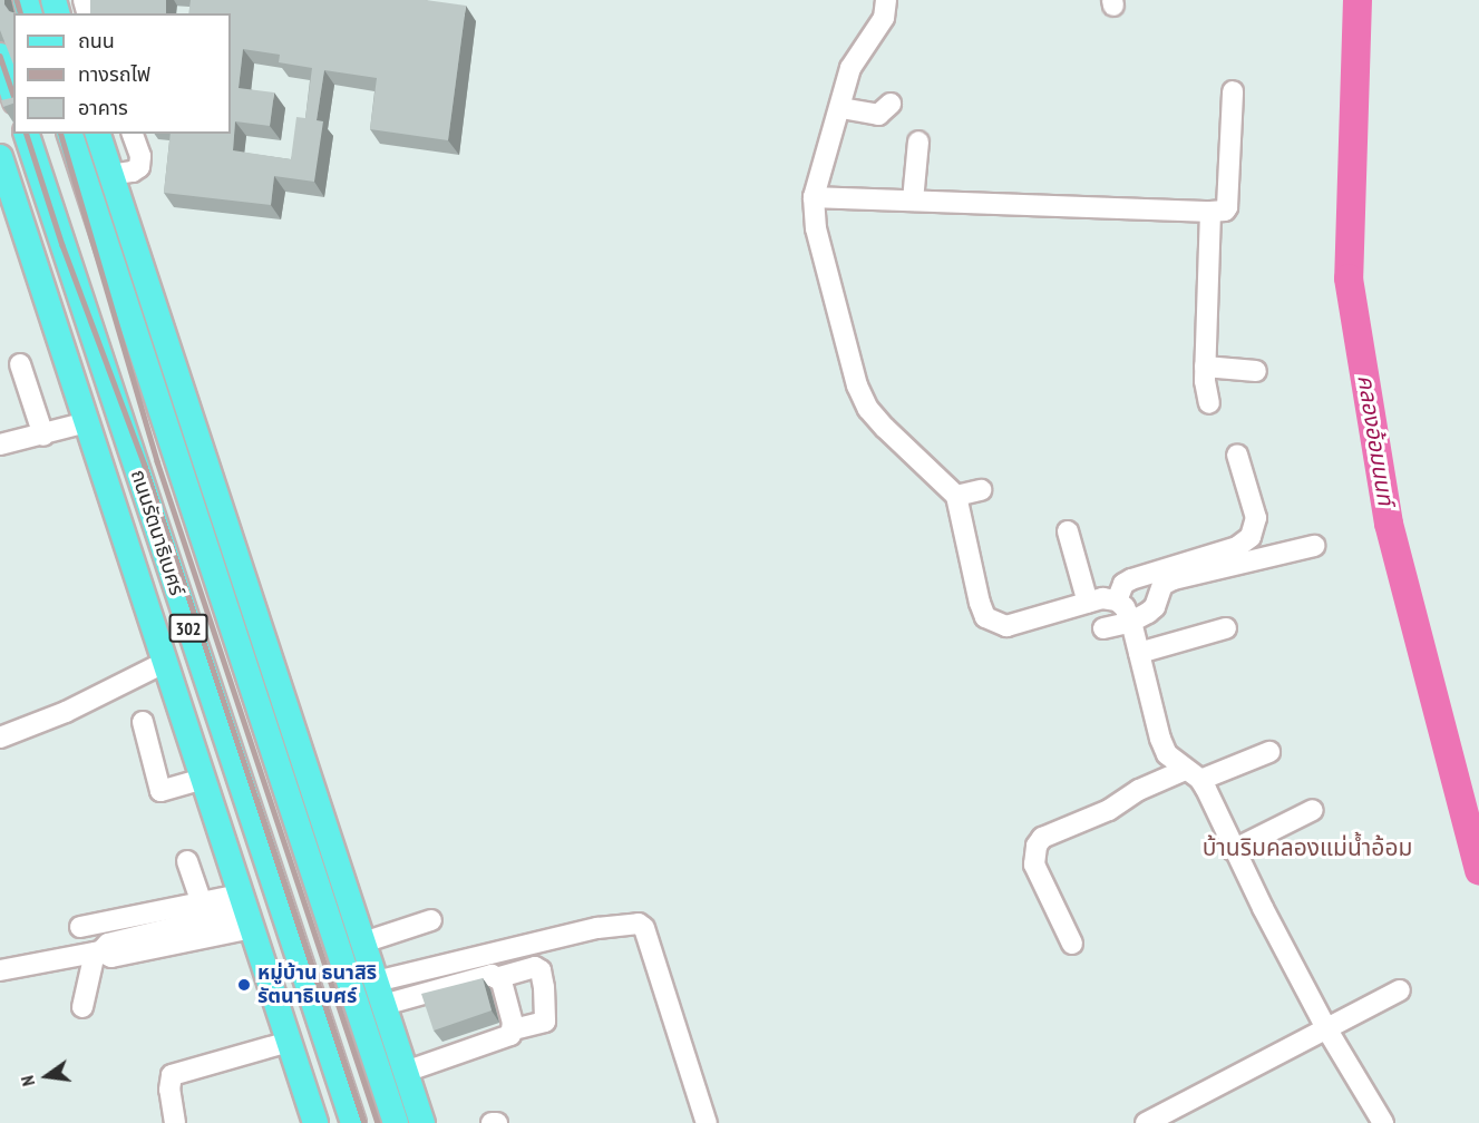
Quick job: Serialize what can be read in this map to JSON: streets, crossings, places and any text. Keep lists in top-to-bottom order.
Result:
{
  "streets": {
    "main road": ["ถนนรัตนาธิเบศร์", "302"]
  },
  "districts": ["บ้านริมคลองแม่น้ำอ้อม"],
  "water": ["คลองอ้อมนนท์"],
  "places": ["หมู่บ้าน ธนาสิริ รัตนาธิเบศร์"],
  "legend": ["ถนน", "ทางรถไฟ", "อาคาร"],
  "north": "left"
}
